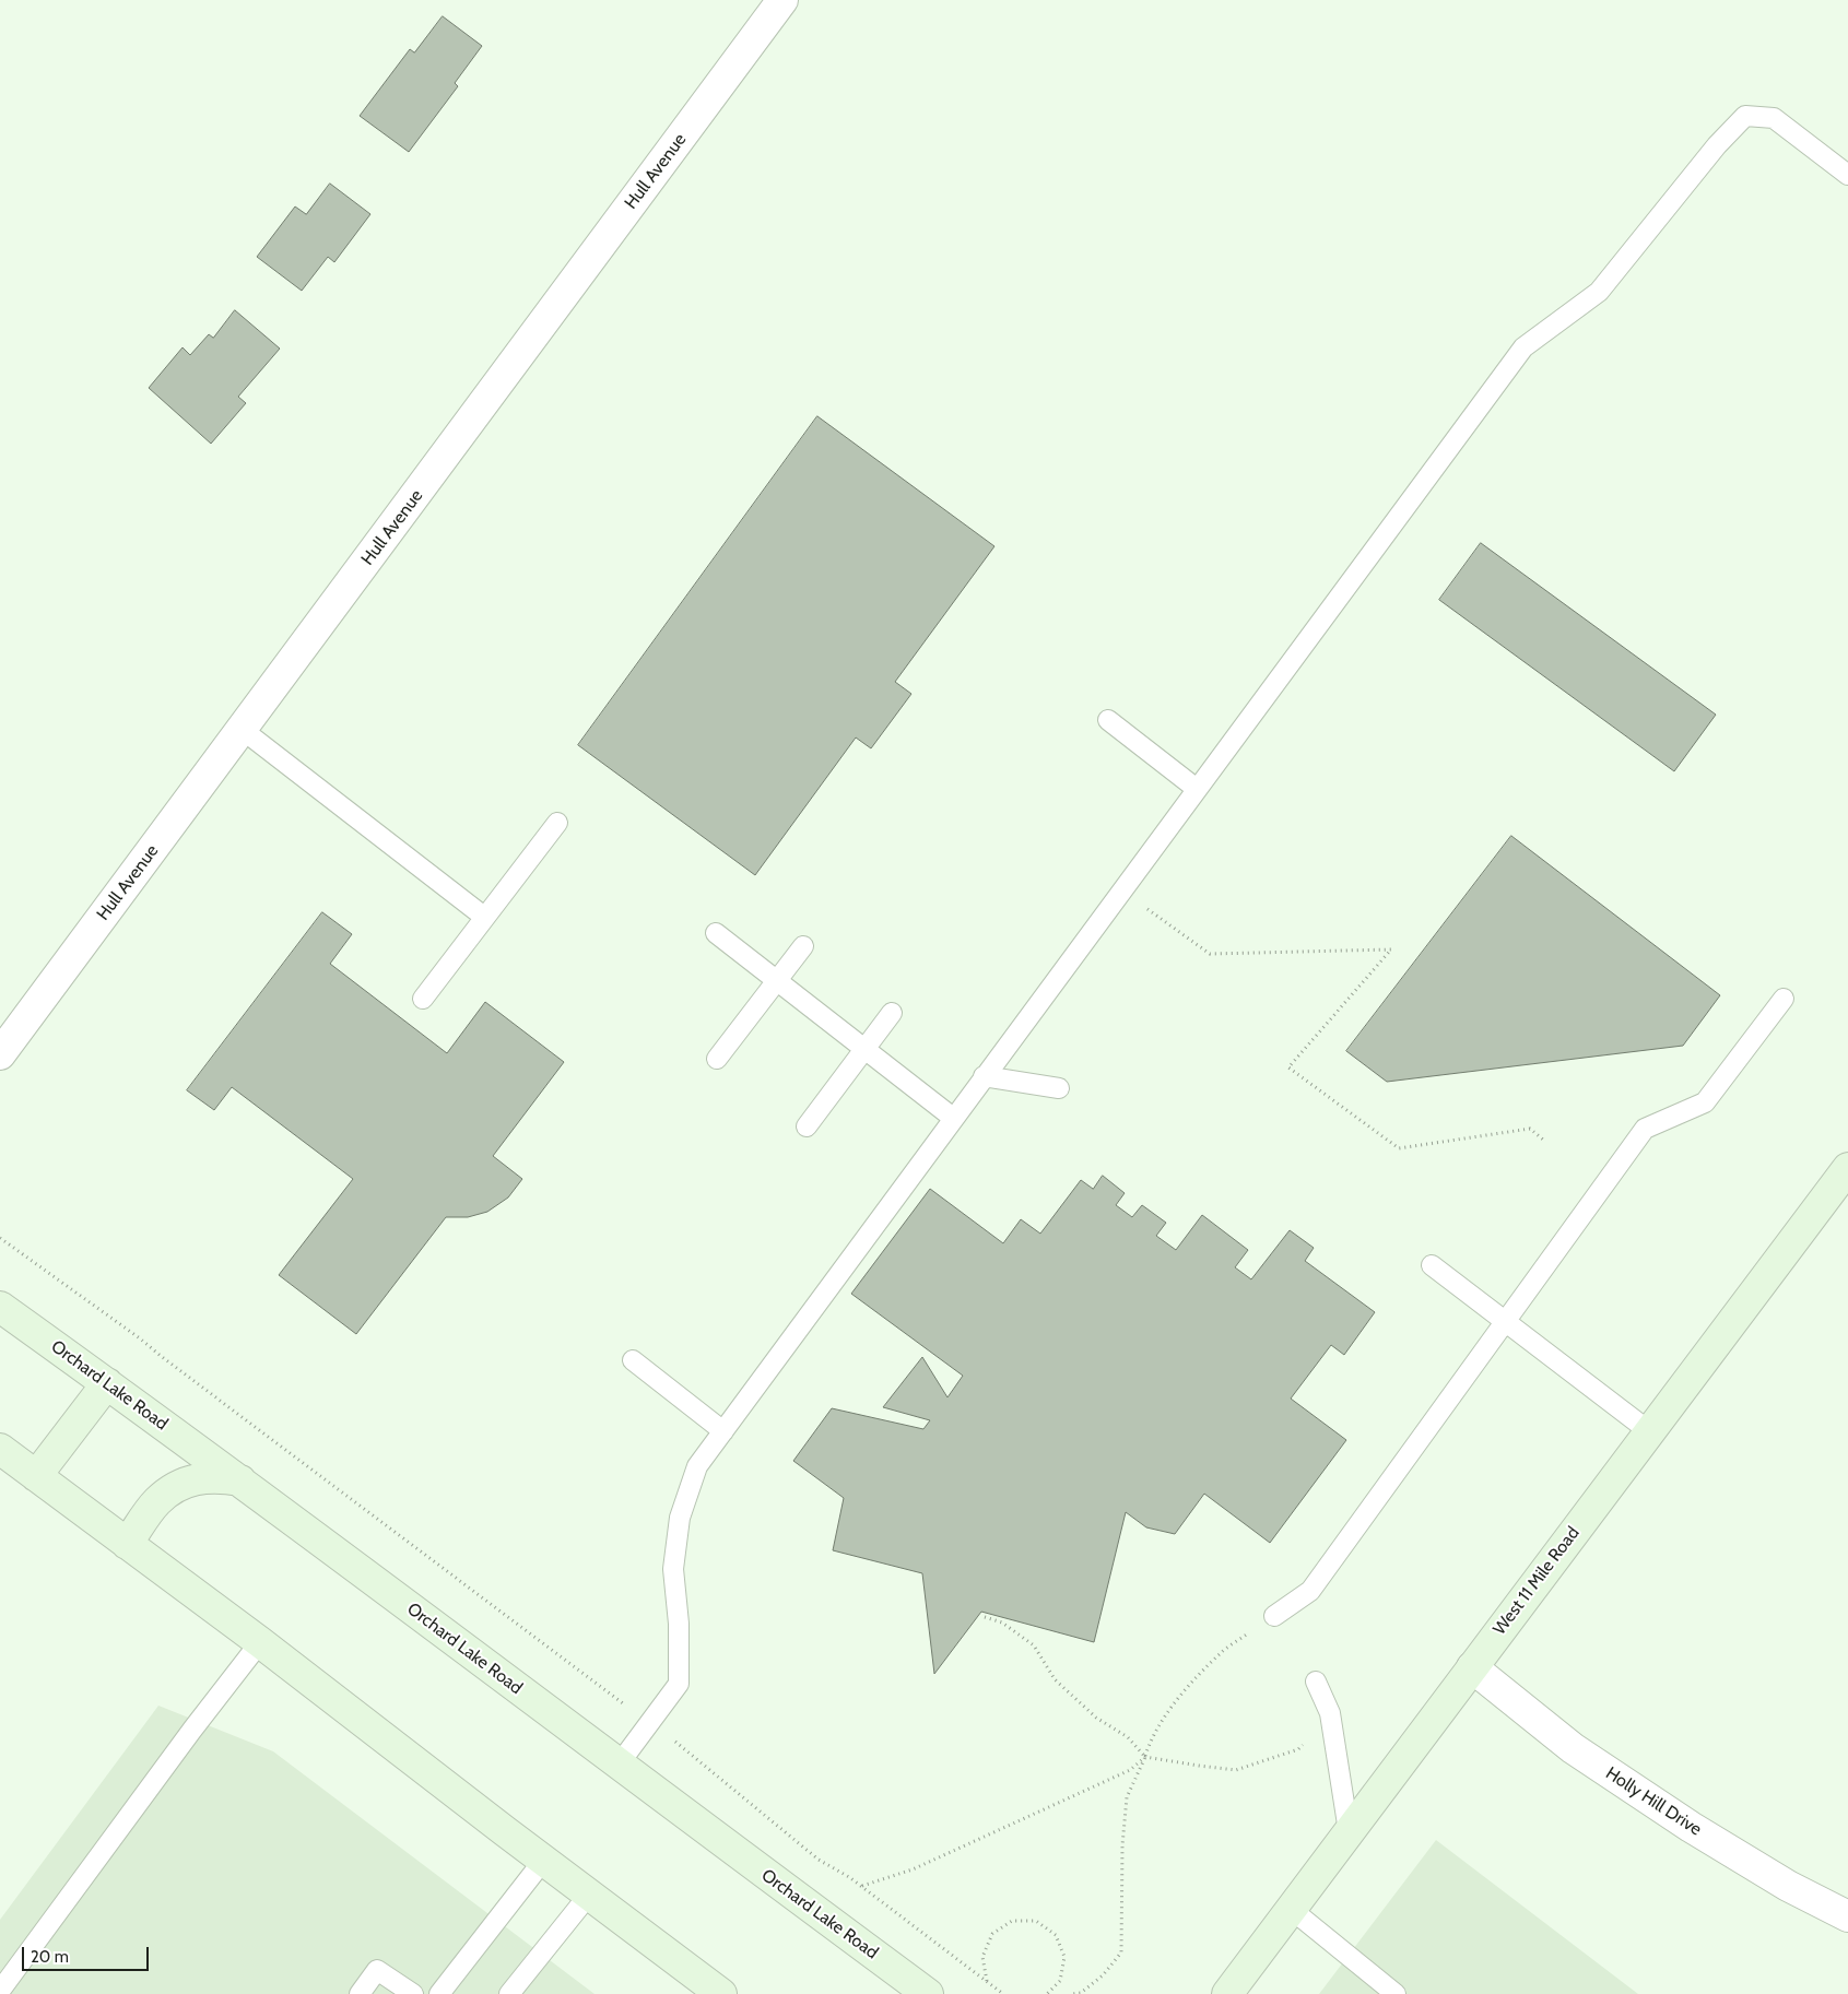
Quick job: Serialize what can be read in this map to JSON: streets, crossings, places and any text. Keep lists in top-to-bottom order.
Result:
{
  "streets": {
    "main road": ["Orchard Lake Road", "West 11 Mile Road"],
    "street": ["Hull Avenue", "Holly Hill Drive"]
  },
  "crossings": [
    ["West 11 Mile Road", "Holly Hill Drive"]
  ],
  "scale_bar": "20 m"
}
